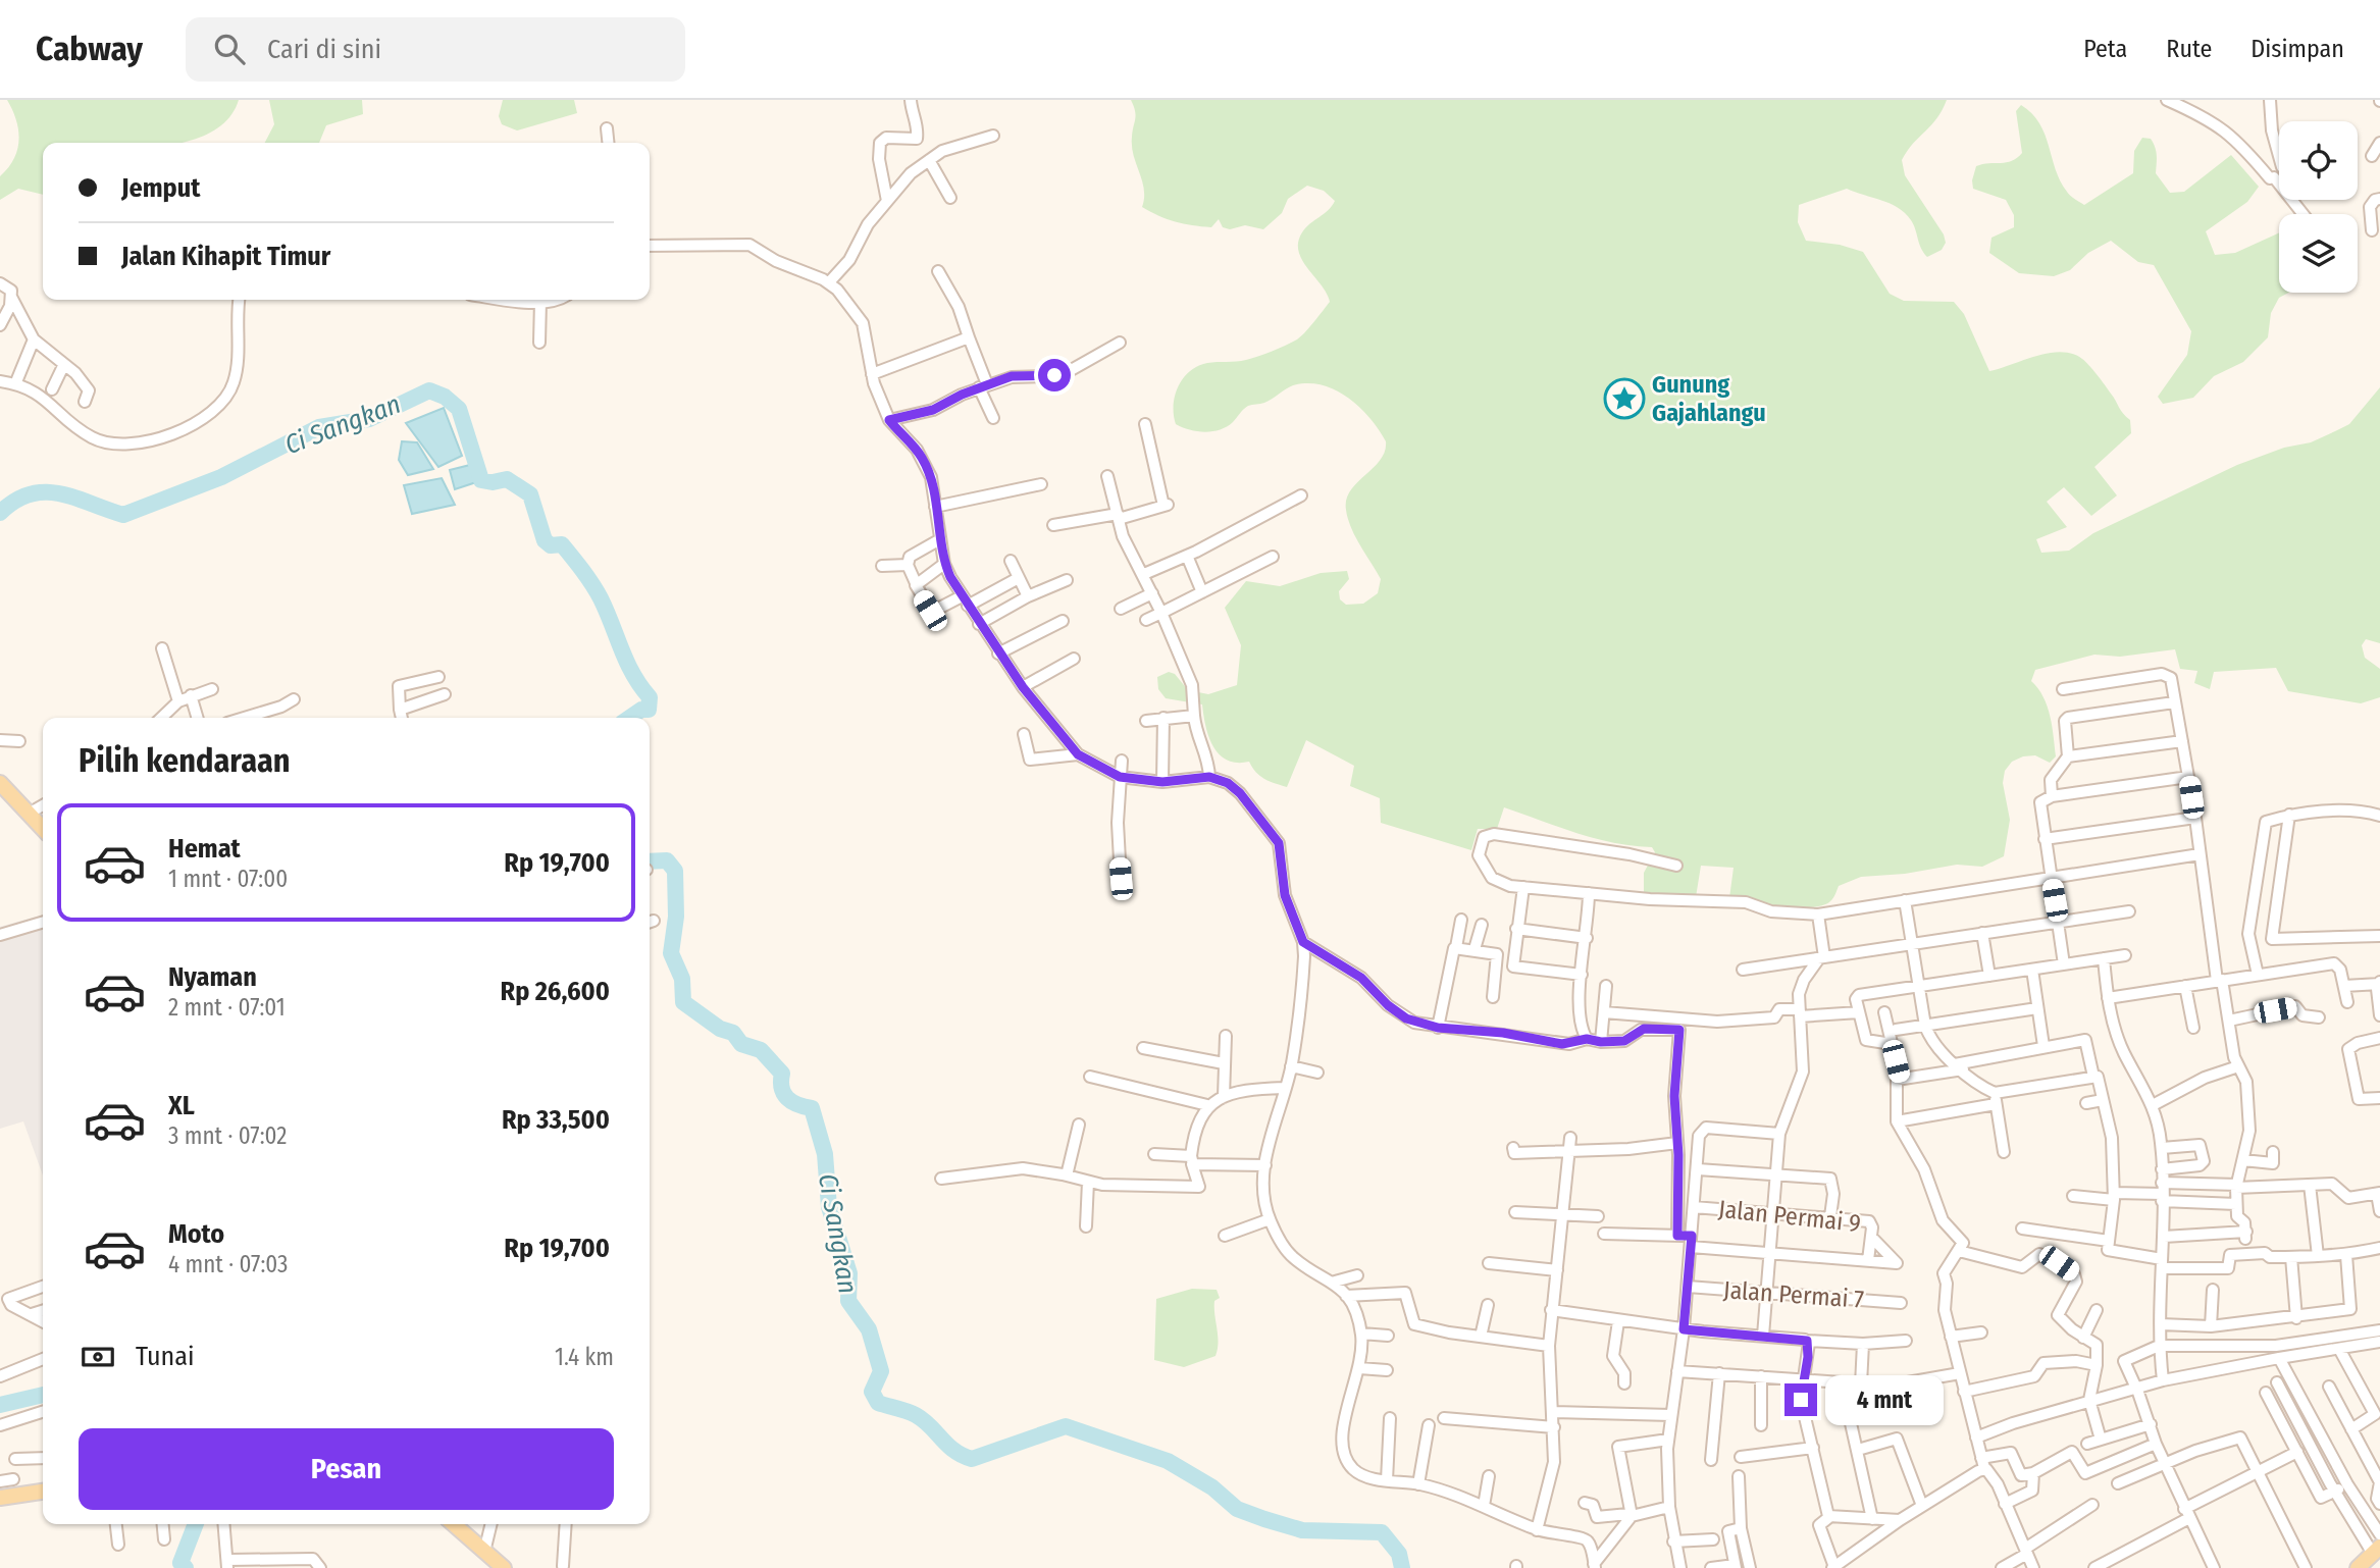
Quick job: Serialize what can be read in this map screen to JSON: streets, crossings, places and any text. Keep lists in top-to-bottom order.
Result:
{
  "streets": {
    "street": ["Jalan Permai 9", "Jalan Permai 7"]
  },
  "water": ["Ci Sangkan"],
  "places": {
    "place": ["Gunung Gajahlangu"]
  },
  "page": {
    "header": "Cabway",
    "search": "Cari di sini",
    "nav": ["Peta", "Rute", "Disimpan"],
    "banner": ["Jemput", "Jalan Kihapit Timur"],
    "heading": "Pilih kendaraan",
    "list": [
      {
        "name": "Hemat",
        "note": "1 mnt · 07:00",
        "value": "Rp 19,700"
      },
      {
        "name": "Nyaman",
        "note": "2 mnt · 07:01",
        "value": "Rp 26,600"
      },
      {
        "name": "XL",
        "note": "3 mnt · 07:02",
        "value": "Rp 33,500"
      },
      {
        "name": "Moto",
        "note": "4 mnt · 07:03",
        "value": "Rp 19,700"
      }
    ],
    "pay": ["Tunai", "1.4 km"],
    "bubble": "4 mnt",
    "buttons": "Pesan"
  }
}
